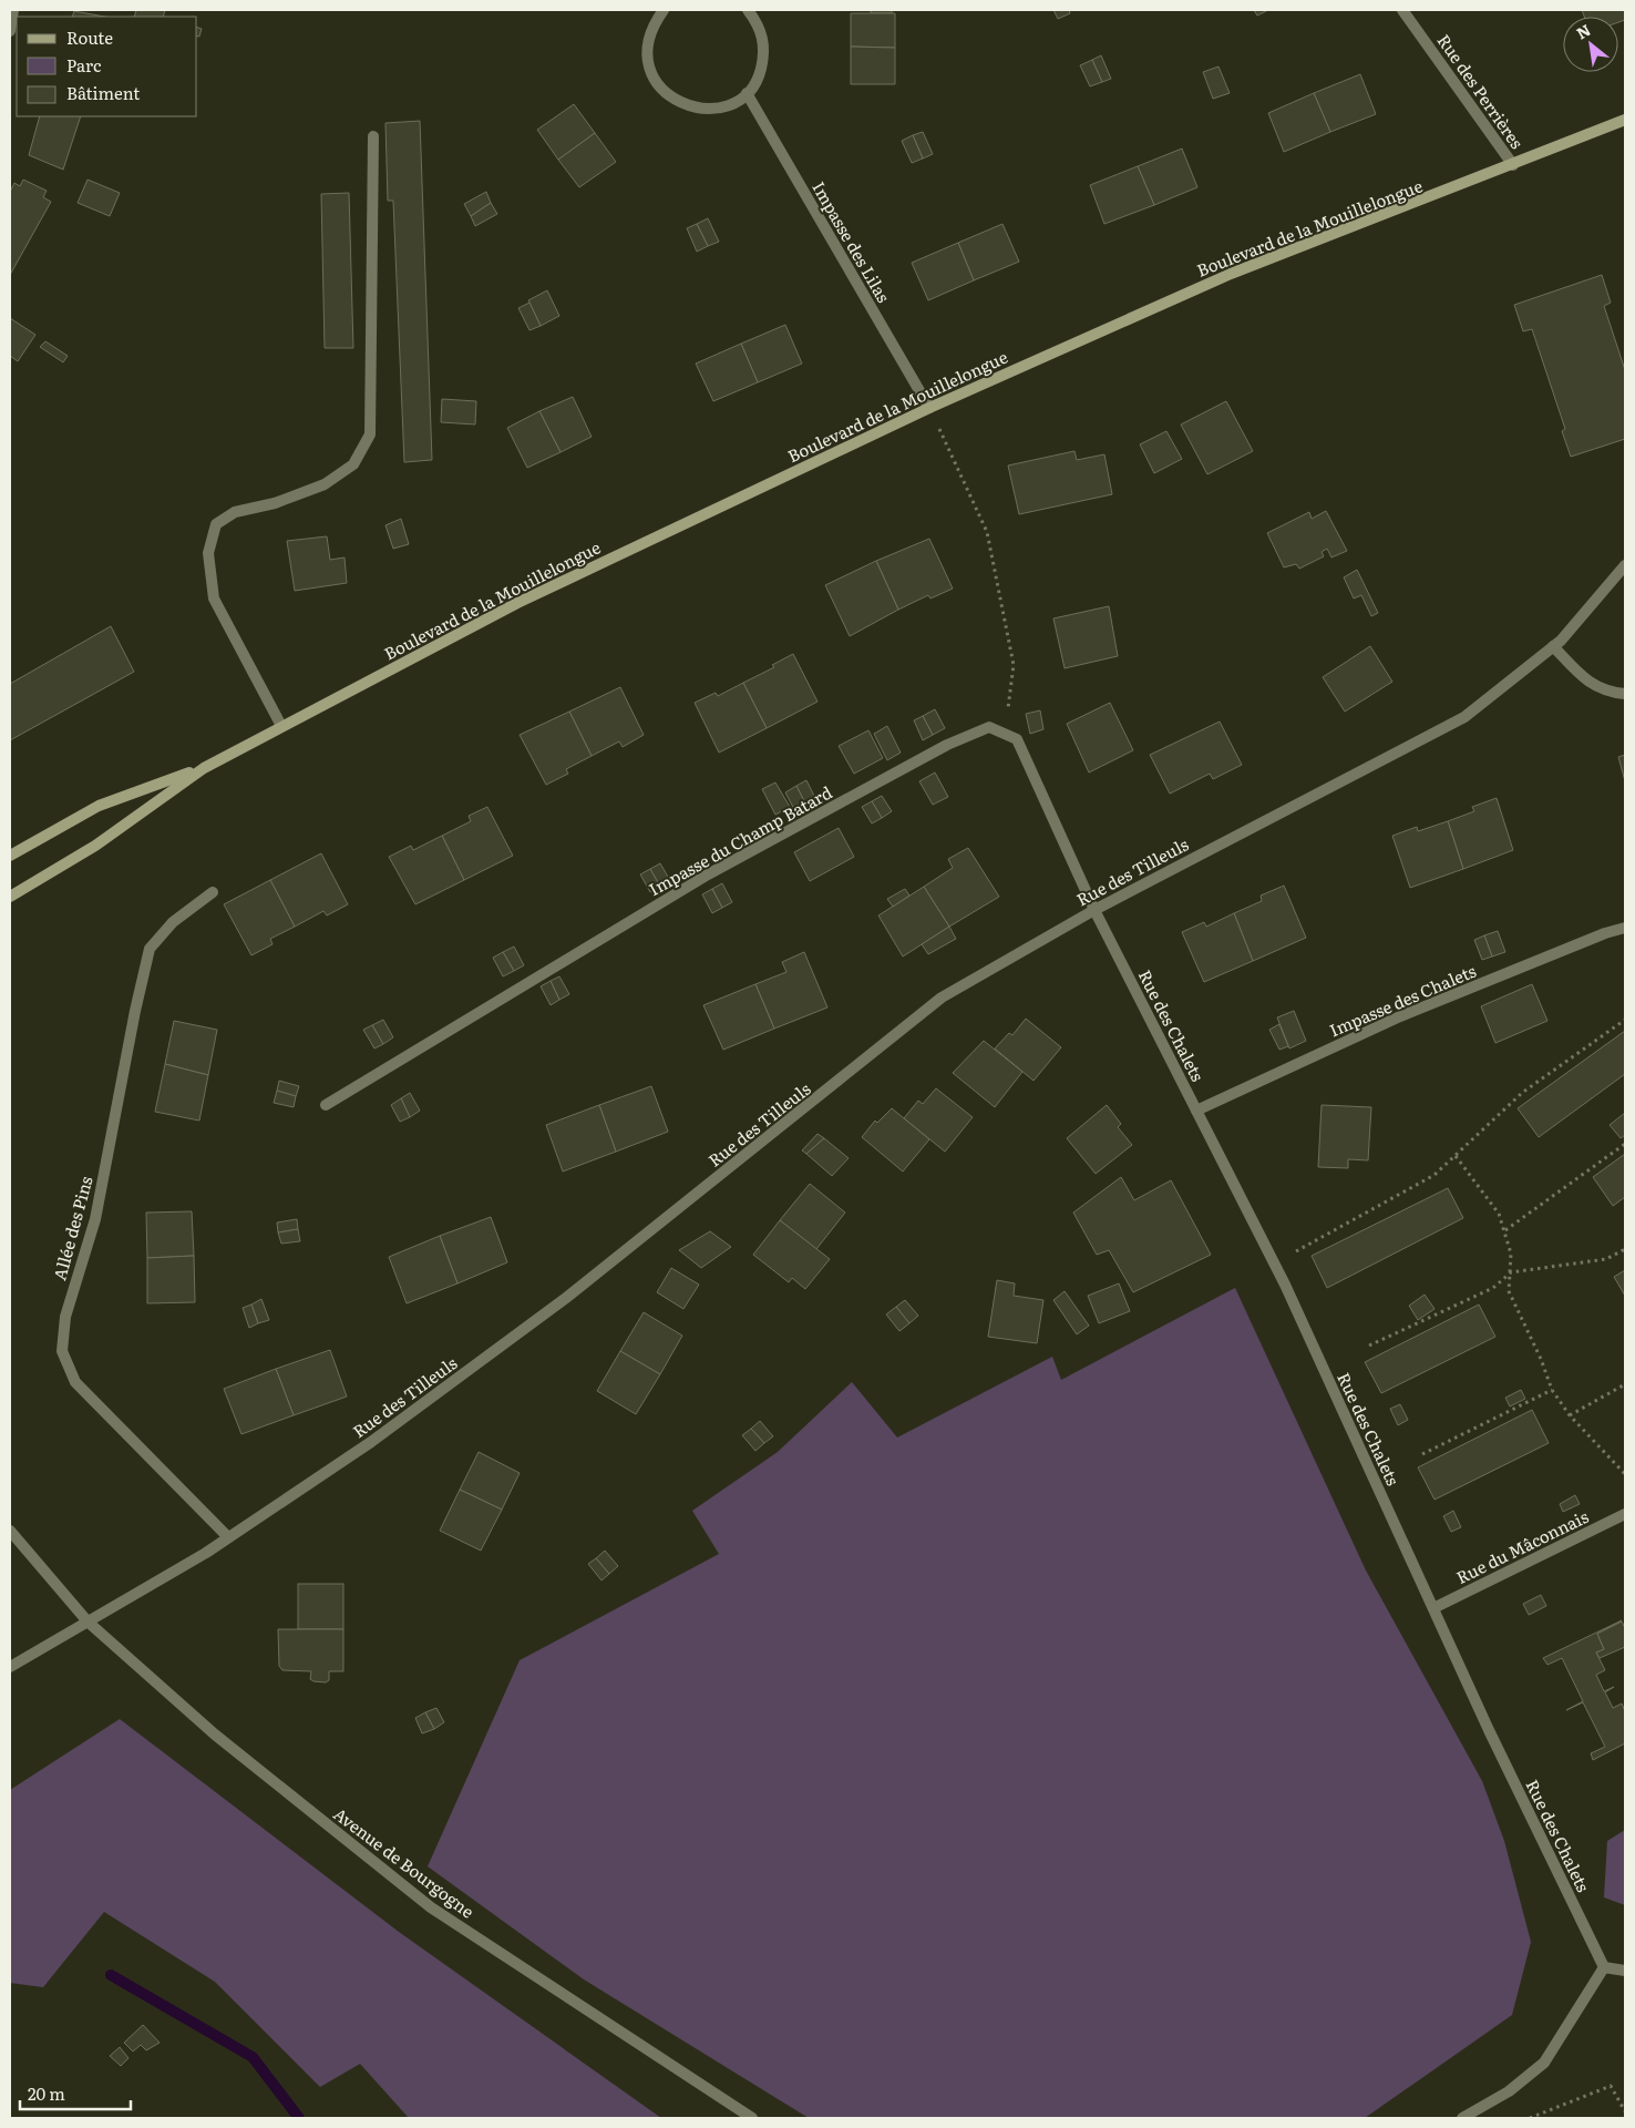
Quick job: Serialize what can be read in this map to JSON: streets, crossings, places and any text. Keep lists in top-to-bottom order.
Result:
{
  "streets": {
    "main road": ["Boulevard de la Mouillelongue"],
    "street": [
      "Rue des Perrières",
      "Impasse des Lilas",
      "Impasse du Champ Batard",
      "Rue des Tilleuls",
      "Impasse des Chalets",
      "Rue des Chalets",
      "Allée des Pins",
      "Rue du Mâconnais",
      "Avenue de Bourgogne"
    ]
  },
  "crossings": [
    ["Rue des Perrières", "Boulevard de la Mouillelongue"],
    ["Boulevard de la Mouillelongue", "Impasse des Lilas"],
    ["Rue des Tilleuls", "Rue des Chalets"],
    ["Rue des Tilleuls", "Allée des Pins"],
    ["Rue des Tilleuls", "Avenue de Bourgogne"],
    ["Impasse des Chalets", "Rue des Chalets"],
    ["Rue des Chalets", "Rue du Mâconnais"]
  ],
  "legend": ["Route", "Parc", "Bâtiment"],
  "scale_bar": "20 m",
  "north": "top left"
}
